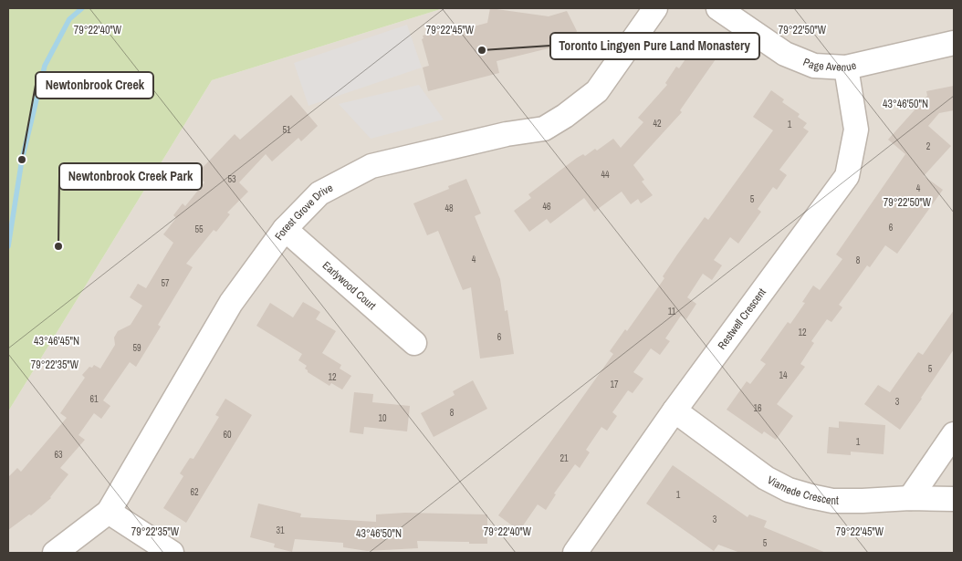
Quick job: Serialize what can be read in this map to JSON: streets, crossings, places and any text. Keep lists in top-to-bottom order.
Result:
{
  "streets": {
    "street": [
      "Page Avenue",
      "Forest Grove Drive",
      "Earlywood Court",
      "Restwell Crescent",
      "Viamede Crescent"
    ]
  },
  "crossings": [
    ["Page Avenue", "Restwell Crescent"],
    ["Forest Grove Drive", "Earlywood Court"],
    ["Restwell Crescent", "Viamede Crescent"]
  ],
  "places": ["Toronto Lingyen Pure Land Monastery", "Newtonbrook Creek", "Newtonbrook Creek Park"],
  "house_numbers": [
    "42",
    "1",
    "51",
    "2",
    "44",
    "53",
    "4",
    "5",
    "46",
    "48",
    "6",
    "55",
    "4",
    "8",
    "57",
    "11",
    "12",
    "6",
    "59",
    "5",
    "14",
    "12",
    "17",
    "61",
    "3",
    "16",
    "8",
    "10",
    "60",
    "1",
    "63",
    "21",
    "62",
    "1",
    "3",
    "31",
    "5"
  ],
  "coordinates": [
    "79°22'40\"W",
    "79°22'45\"W",
    "79°22'50\"W",
    "43°46'50\"N",
    "43°46'45\"N",
    "79°22'35\"W"
  ]
}
